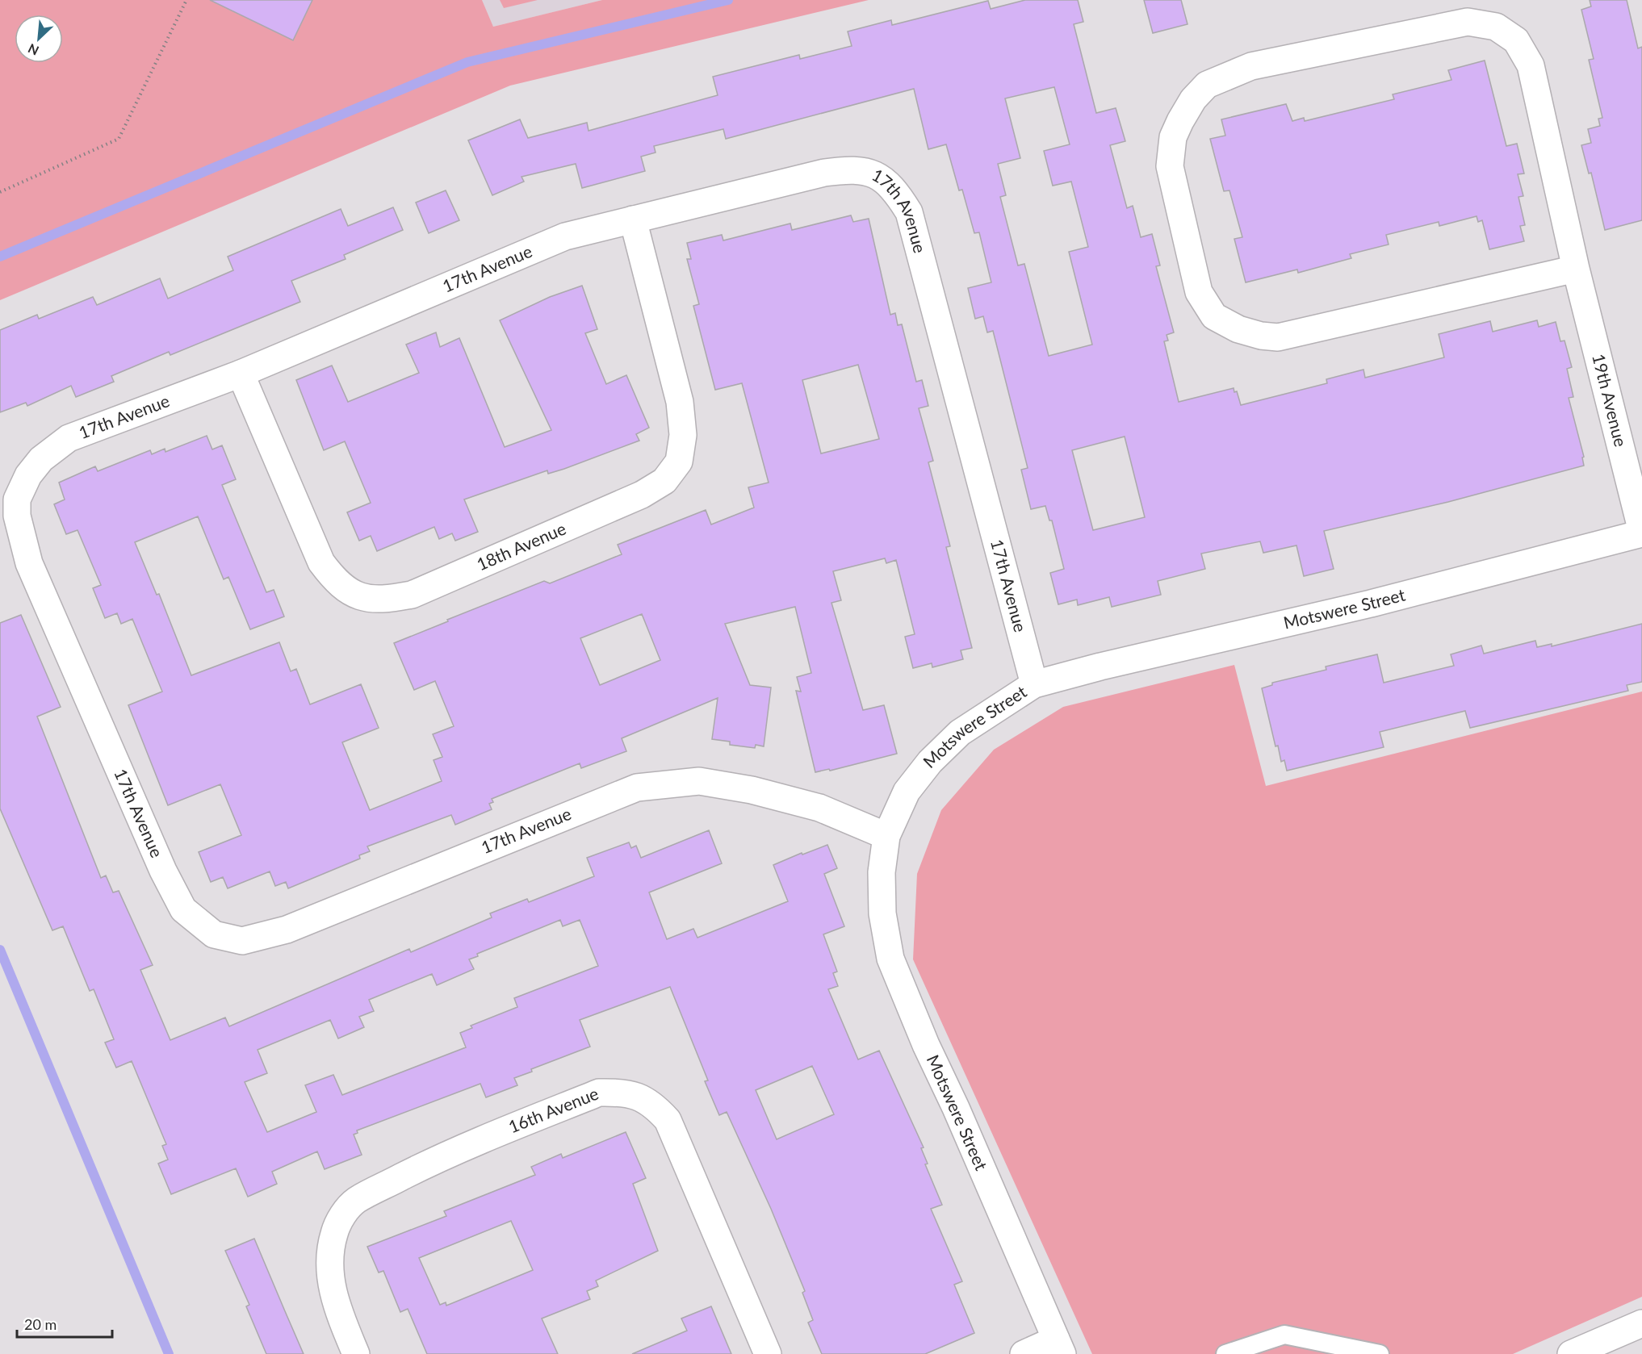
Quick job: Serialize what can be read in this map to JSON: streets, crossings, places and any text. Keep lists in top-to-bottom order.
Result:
{
  "streets": {
    "street": [
      "17th Avenue",
      "19th Avenue",
      "18th Avenue",
      "Motswere Street",
      "16th Avenue"
    ]
  },
  "crossings": [
    ["17th Avenue", "18th Avenue"],
    ["17th Avenue", "Motswere Street"],
    ["19th Avenue", "Motswere Street"]
  ],
  "scale_bar": "20 m",
  "north": "bottom left"
}
